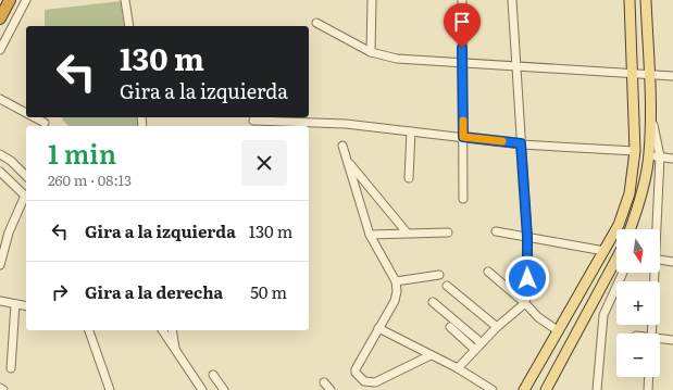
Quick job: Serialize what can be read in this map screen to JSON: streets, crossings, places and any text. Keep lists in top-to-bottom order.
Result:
{
  "north": "bottom",
  "page": {
    "turn": ["130 m", "Gira a la izquierda"],
    "heading": ["1 min", "260 m · 08:13"],
    "list": [
      {
        "name": "Gira a la izquierda",
        "value": "130 m"
      },
      {
        "name": "Gira a la derecha",
        "value": "50 m"
      }
    ],
    "map_buttons": ["+", "−"]
  }
}
